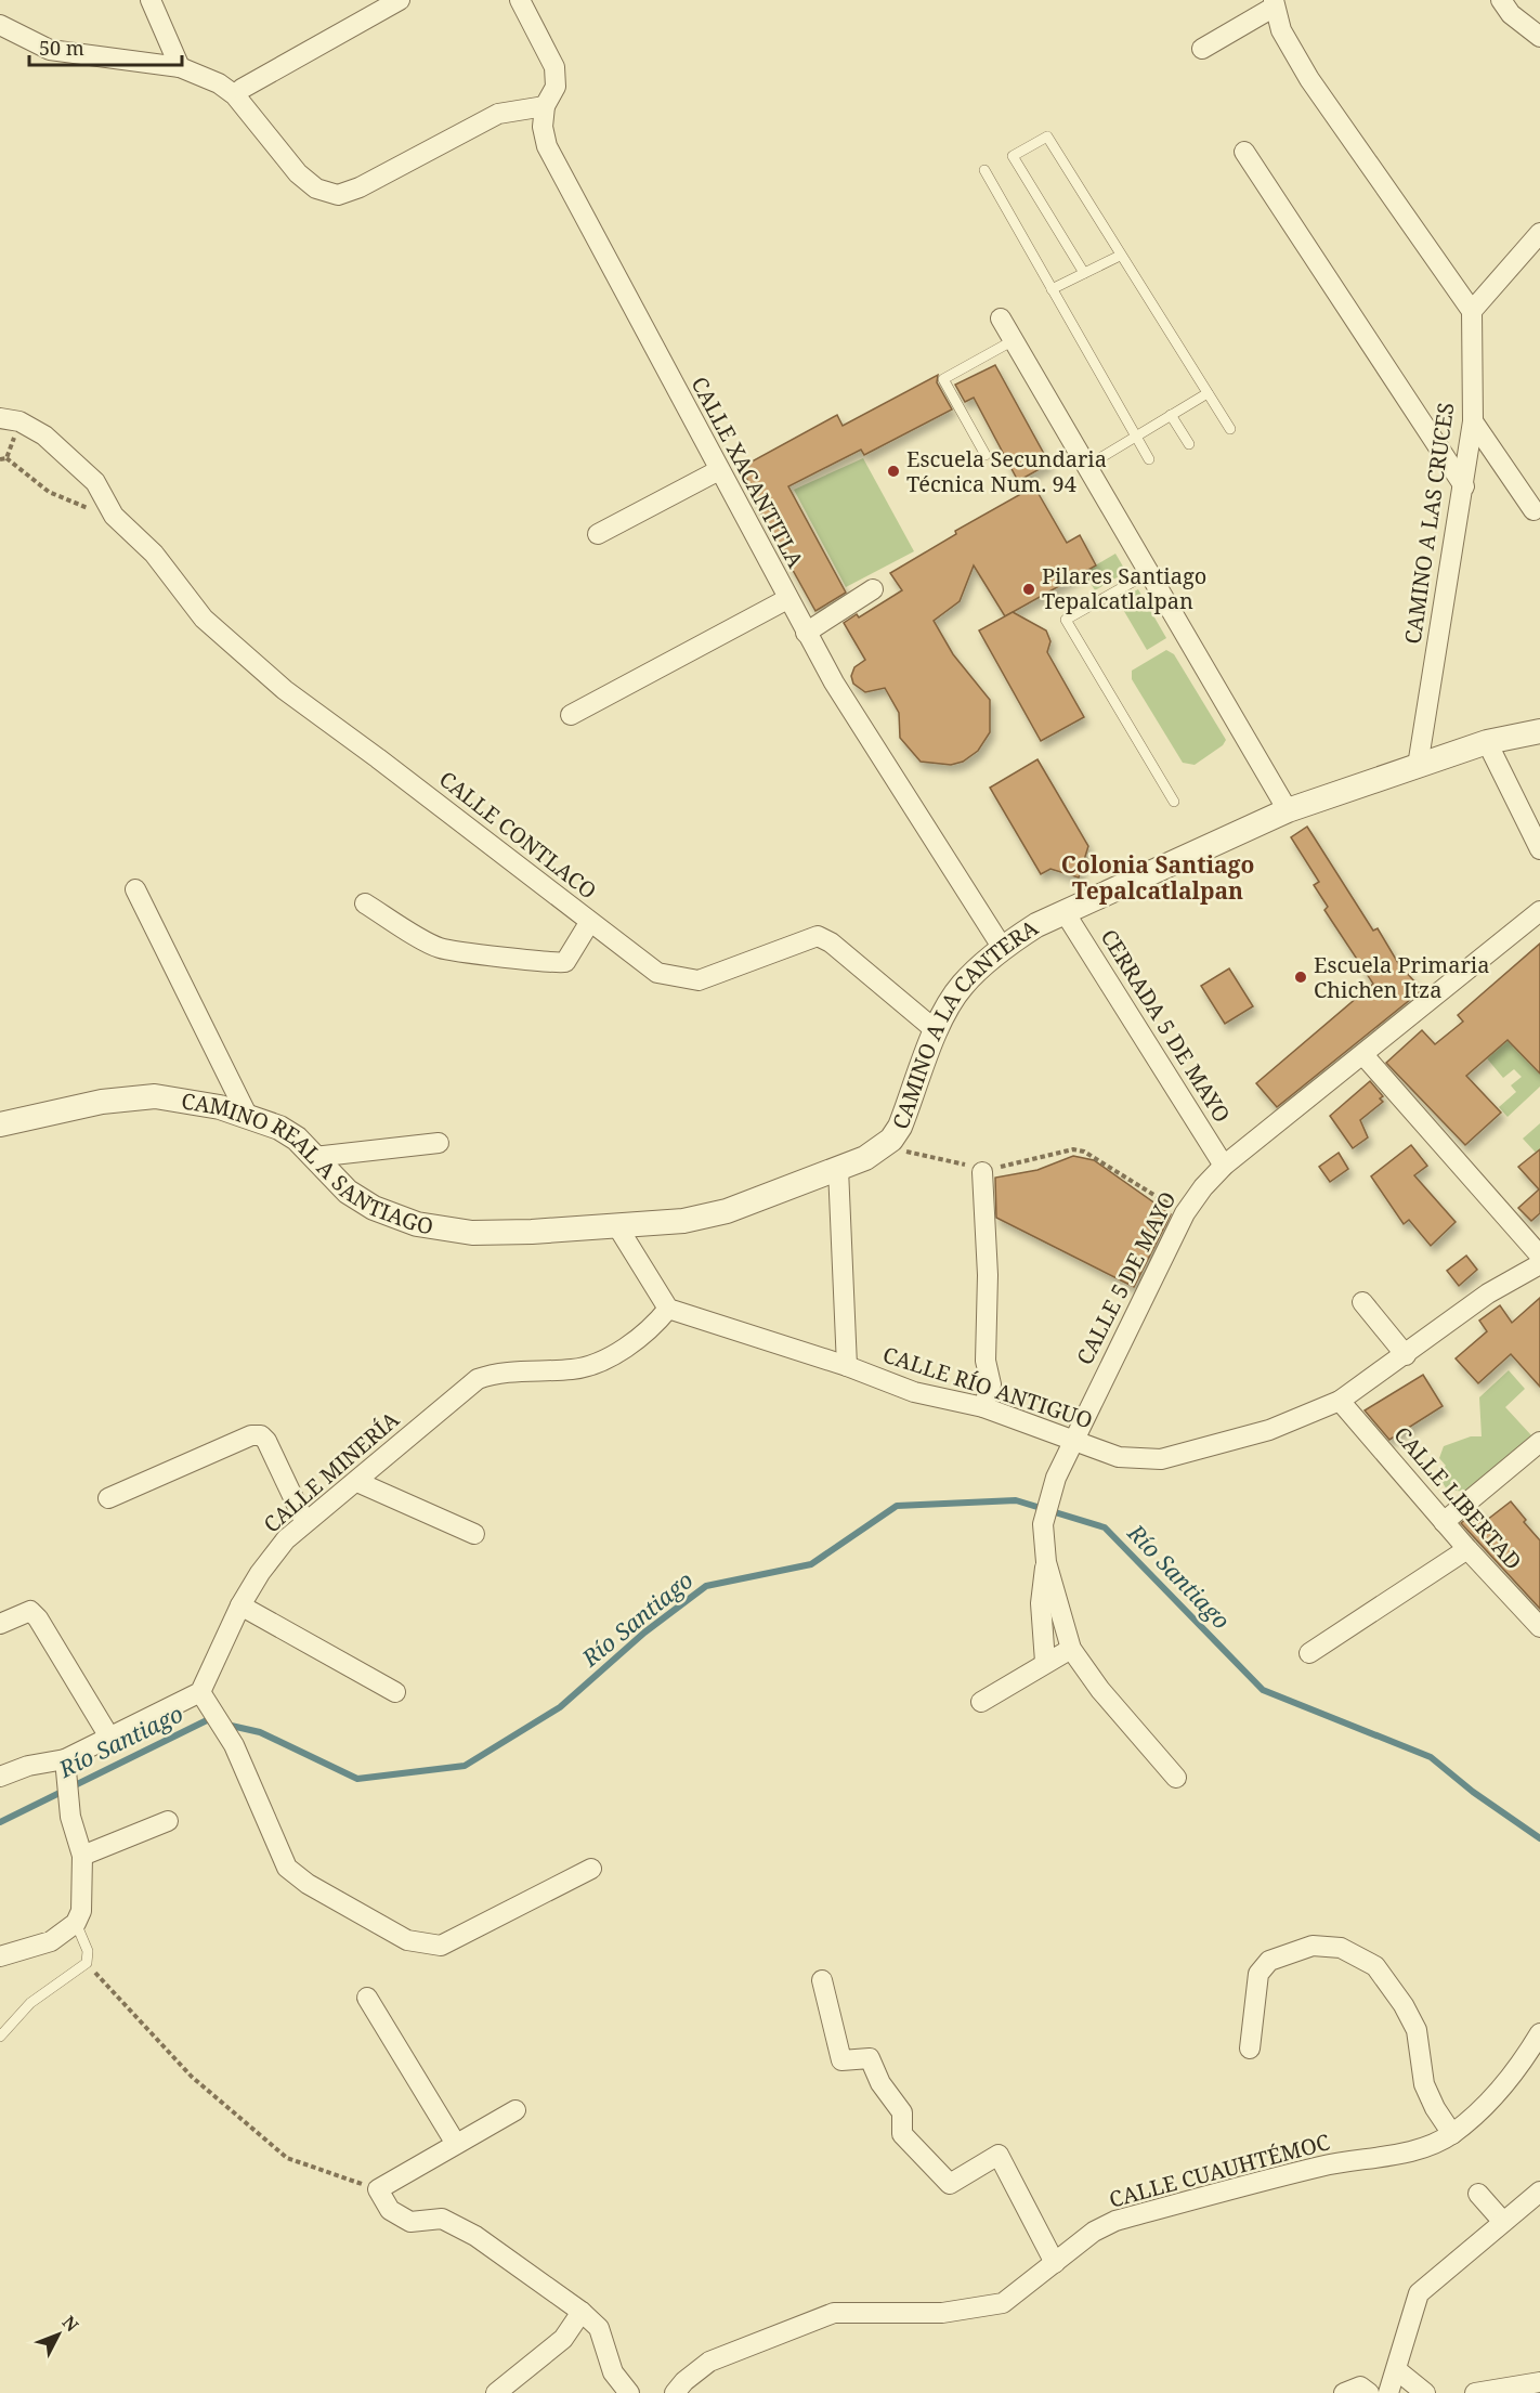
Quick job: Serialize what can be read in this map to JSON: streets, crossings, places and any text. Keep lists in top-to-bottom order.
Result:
{
  "streets": {
    "street": [
      "CALLE XACANTITLA",
      "CAMINO A LAS CRUCES",
      "CALLE CONTLACO",
      "CERRADA 5 DE MAYO",
      "CAMINO A LA CANTERA",
      "CAMINO REAL A SANTIAGO",
      "CALLE 5 DE MAYO",
      "CALLE RÍO ANTIGUO",
      "CALLE MINERÍA",
      "CALLE LIBERTAD",
      "CALLE CUAUHTÉMOC"
    ]
  },
  "crossings": [
    ["CALLE XACANTITLA", "CAMINO A LA CANTERA"],
    ["CAMINO A LAS CRUCES", "CAMINO A LA CANTERA"],
    ["CALLE CONTLACO", "CAMINO A LA CANTERA"],
    ["CERRADA 5 DE MAYO", "CAMINO A LA CANTERA"],
    ["CERRADA 5 DE MAYO", "CALLE 5 DE MAYO"],
    ["CAMINO A LA CANTERA", "CAMINO REAL A SANTIAGO"],
    ["CALLE 5 DE MAYO", "CALLE RÍO ANTIGUO"],
    ["CALLE RÍO ANTIGUO", "CALLE MINERÍA"],
    ["CALLE RÍO ANTIGUO", "CALLE LIBERTAD"]
  ],
  "districts": ["Colonia Santiago Tepalcatlalpan"],
  "water": ["Río Santiago"],
  "places": ["Escuela Secundaria Técnica Num. 94", "Pilares Santiago Tepalcatlalpan", "Escuela Primaria Chichen Itza"],
  "scale_bar": "50 m",
  "north": "top right"
}
